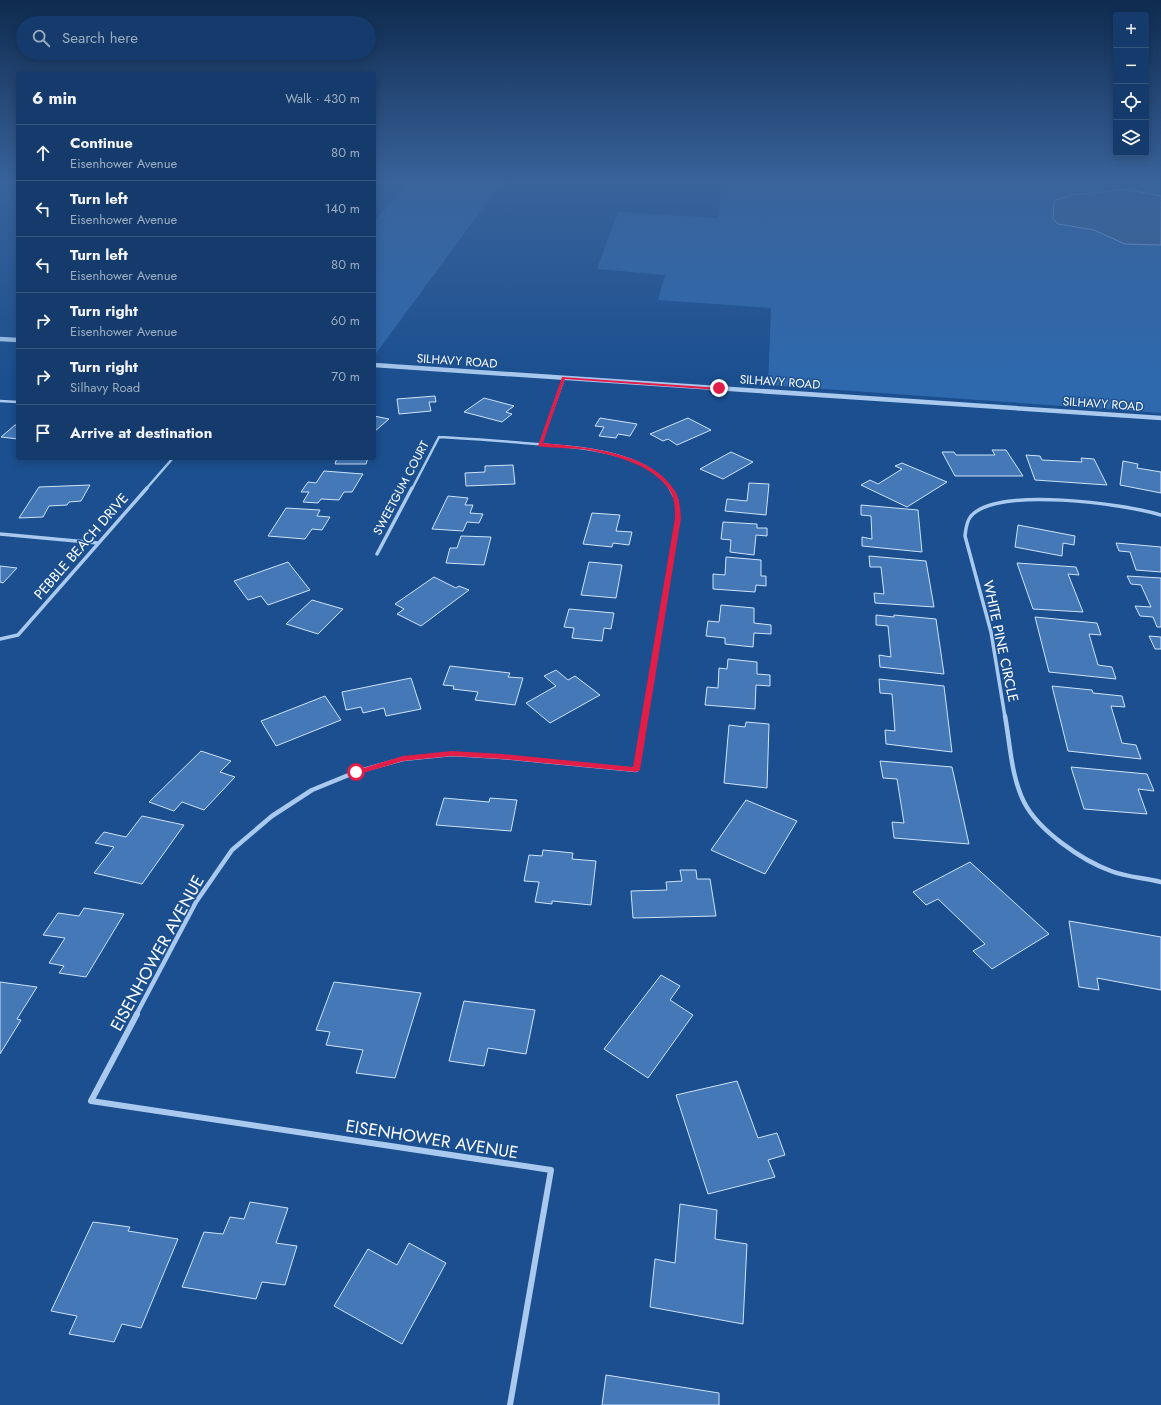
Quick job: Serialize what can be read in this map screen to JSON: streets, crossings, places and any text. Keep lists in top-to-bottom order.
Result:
{
  "streets": {
    "street": [
      "SILHAVY ROAD",
      "SWEETGUM COURT",
      "PEBBLE BEACH DRIVE",
      "WHITE PINE CIRCLE",
      "EISENHOWER AVENUE"
    ]
  },
  "crossings": [
    ["SWEETGUM COURT", "EISENHOWER AVENUE"]
  ],
  "page": {
    "map_buttons": ["+", "−"],
    "search": "Search here",
    "heading": ["6 min", "Walk · 430 m"],
    "list": [
      ["Continue", "Eisenhower Avenue", "80 m"],
      ["Turn left", "Eisenhower Avenue", "140 m"],
      ["Turn left", "Eisenhower Avenue", "80 m"],
      ["Turn right", "Eisenhower Avenue", "60 m"],
      ["Turn right", "Silhavy Road", "70 m"],
      "Arrive at destination"
    ]
  }
}
